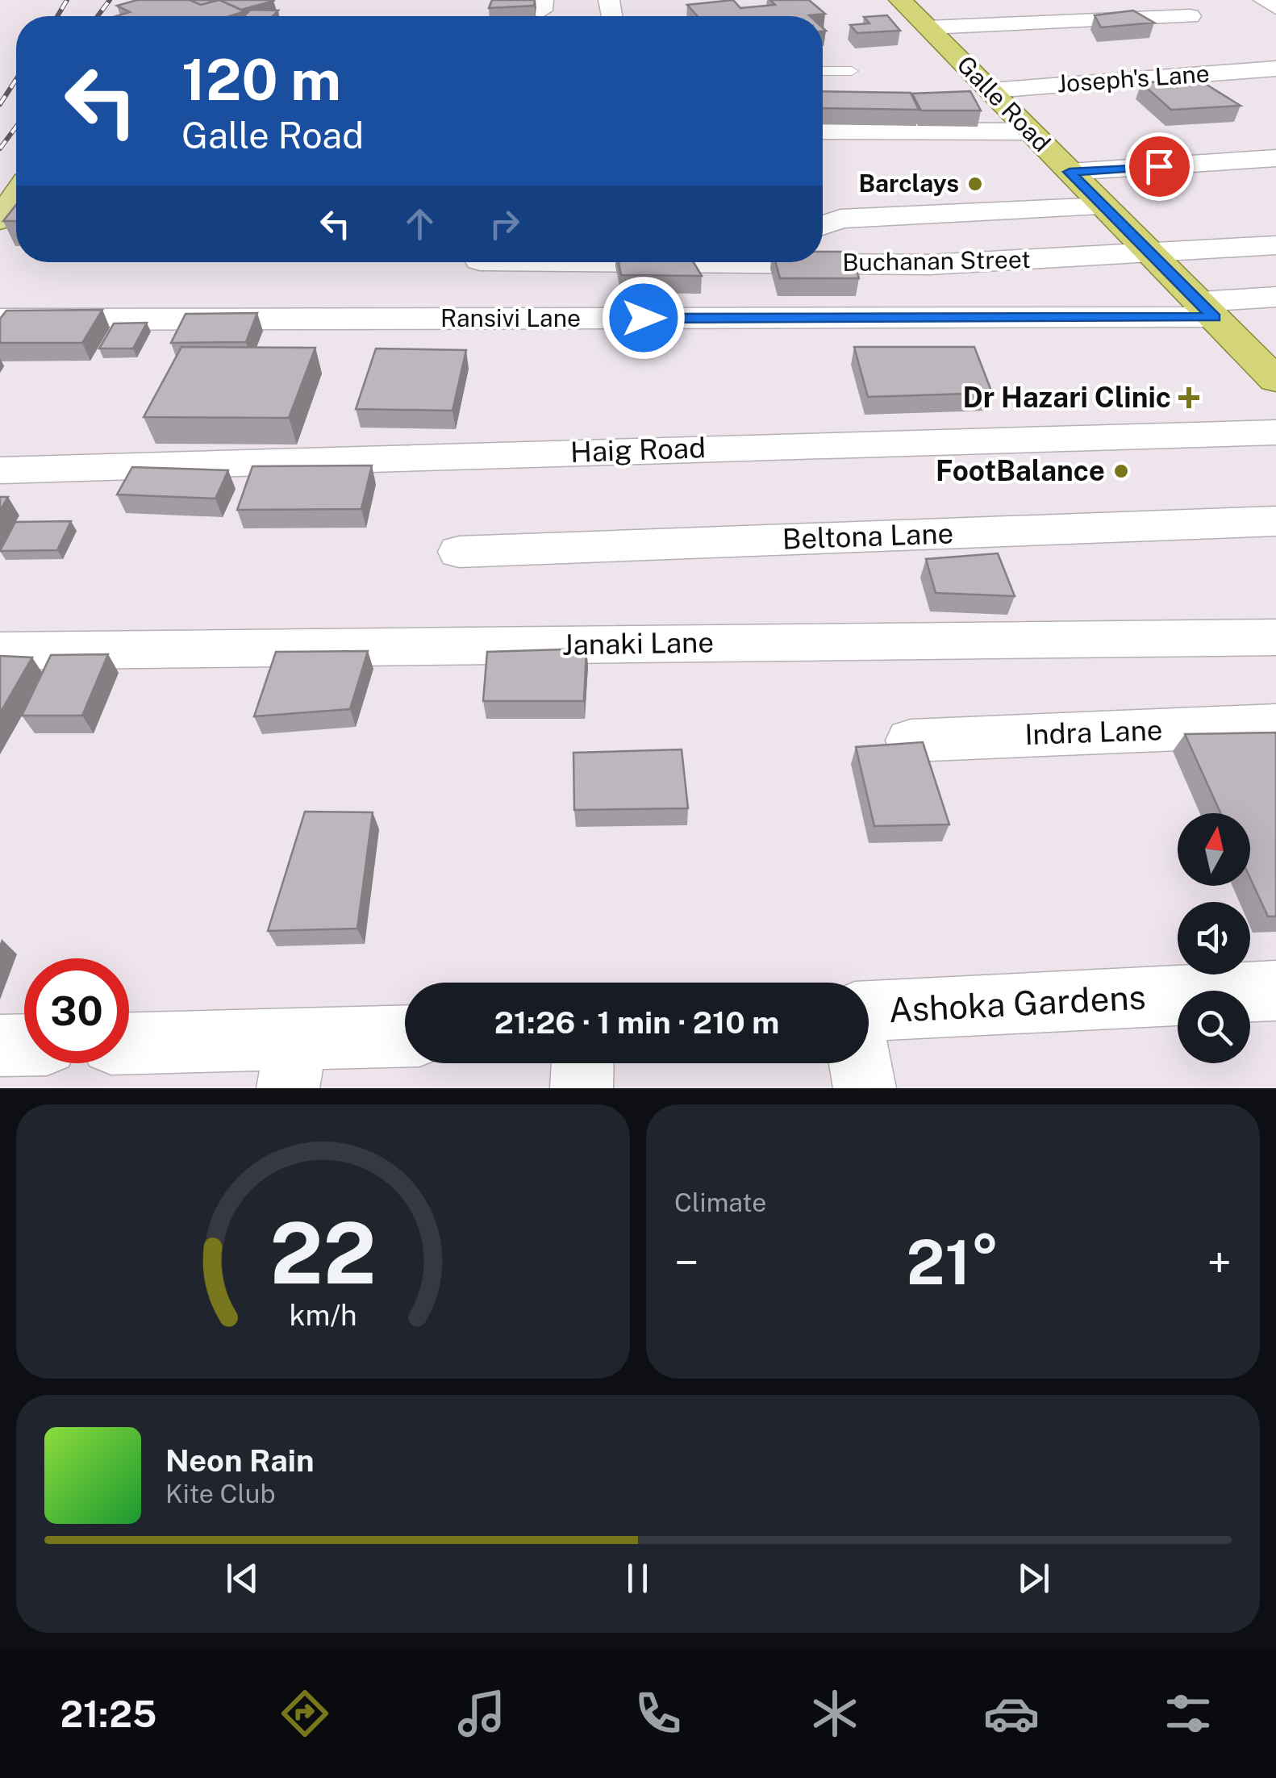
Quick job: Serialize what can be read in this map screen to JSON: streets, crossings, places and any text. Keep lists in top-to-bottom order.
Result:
{
  "streets": {
    "highway": ["Galle Road"],
    "street": [
      "Joseph's Lane",
      "Buchanan Street",
      "Ransivi Lane",
      "Haig Road",
      "Beltona Lane",
      "Janaki Lane",
      "Indra Lane",
      "Ashoka Gardens"
    ]
  },
  "crossings": [
    ["Joseph's Lane", "Galle Road"],
    ["Galle Road", "Buchanan Street"],
    ["Galle Road", "Ransivi Lane"]
  ],
  "places": {
    "other": ["Barclays", "FootBalance"],
    "health": ["Dr Hazari Clinic"]
  },
  "north": "top",
  "page": {
    "turn": ["120 m", "Galle Road"],
    "limit": "30",
    "trip": "21:26 · 1 min · 210 m",
    "tile": "Climate",
    "heat": ["−", "21°", "+"],
    "song": ["Neon Rain", "Kite Club"],
    "tabs": "21:25",
    "gauge": ["22", "km/h"]
  }
}
